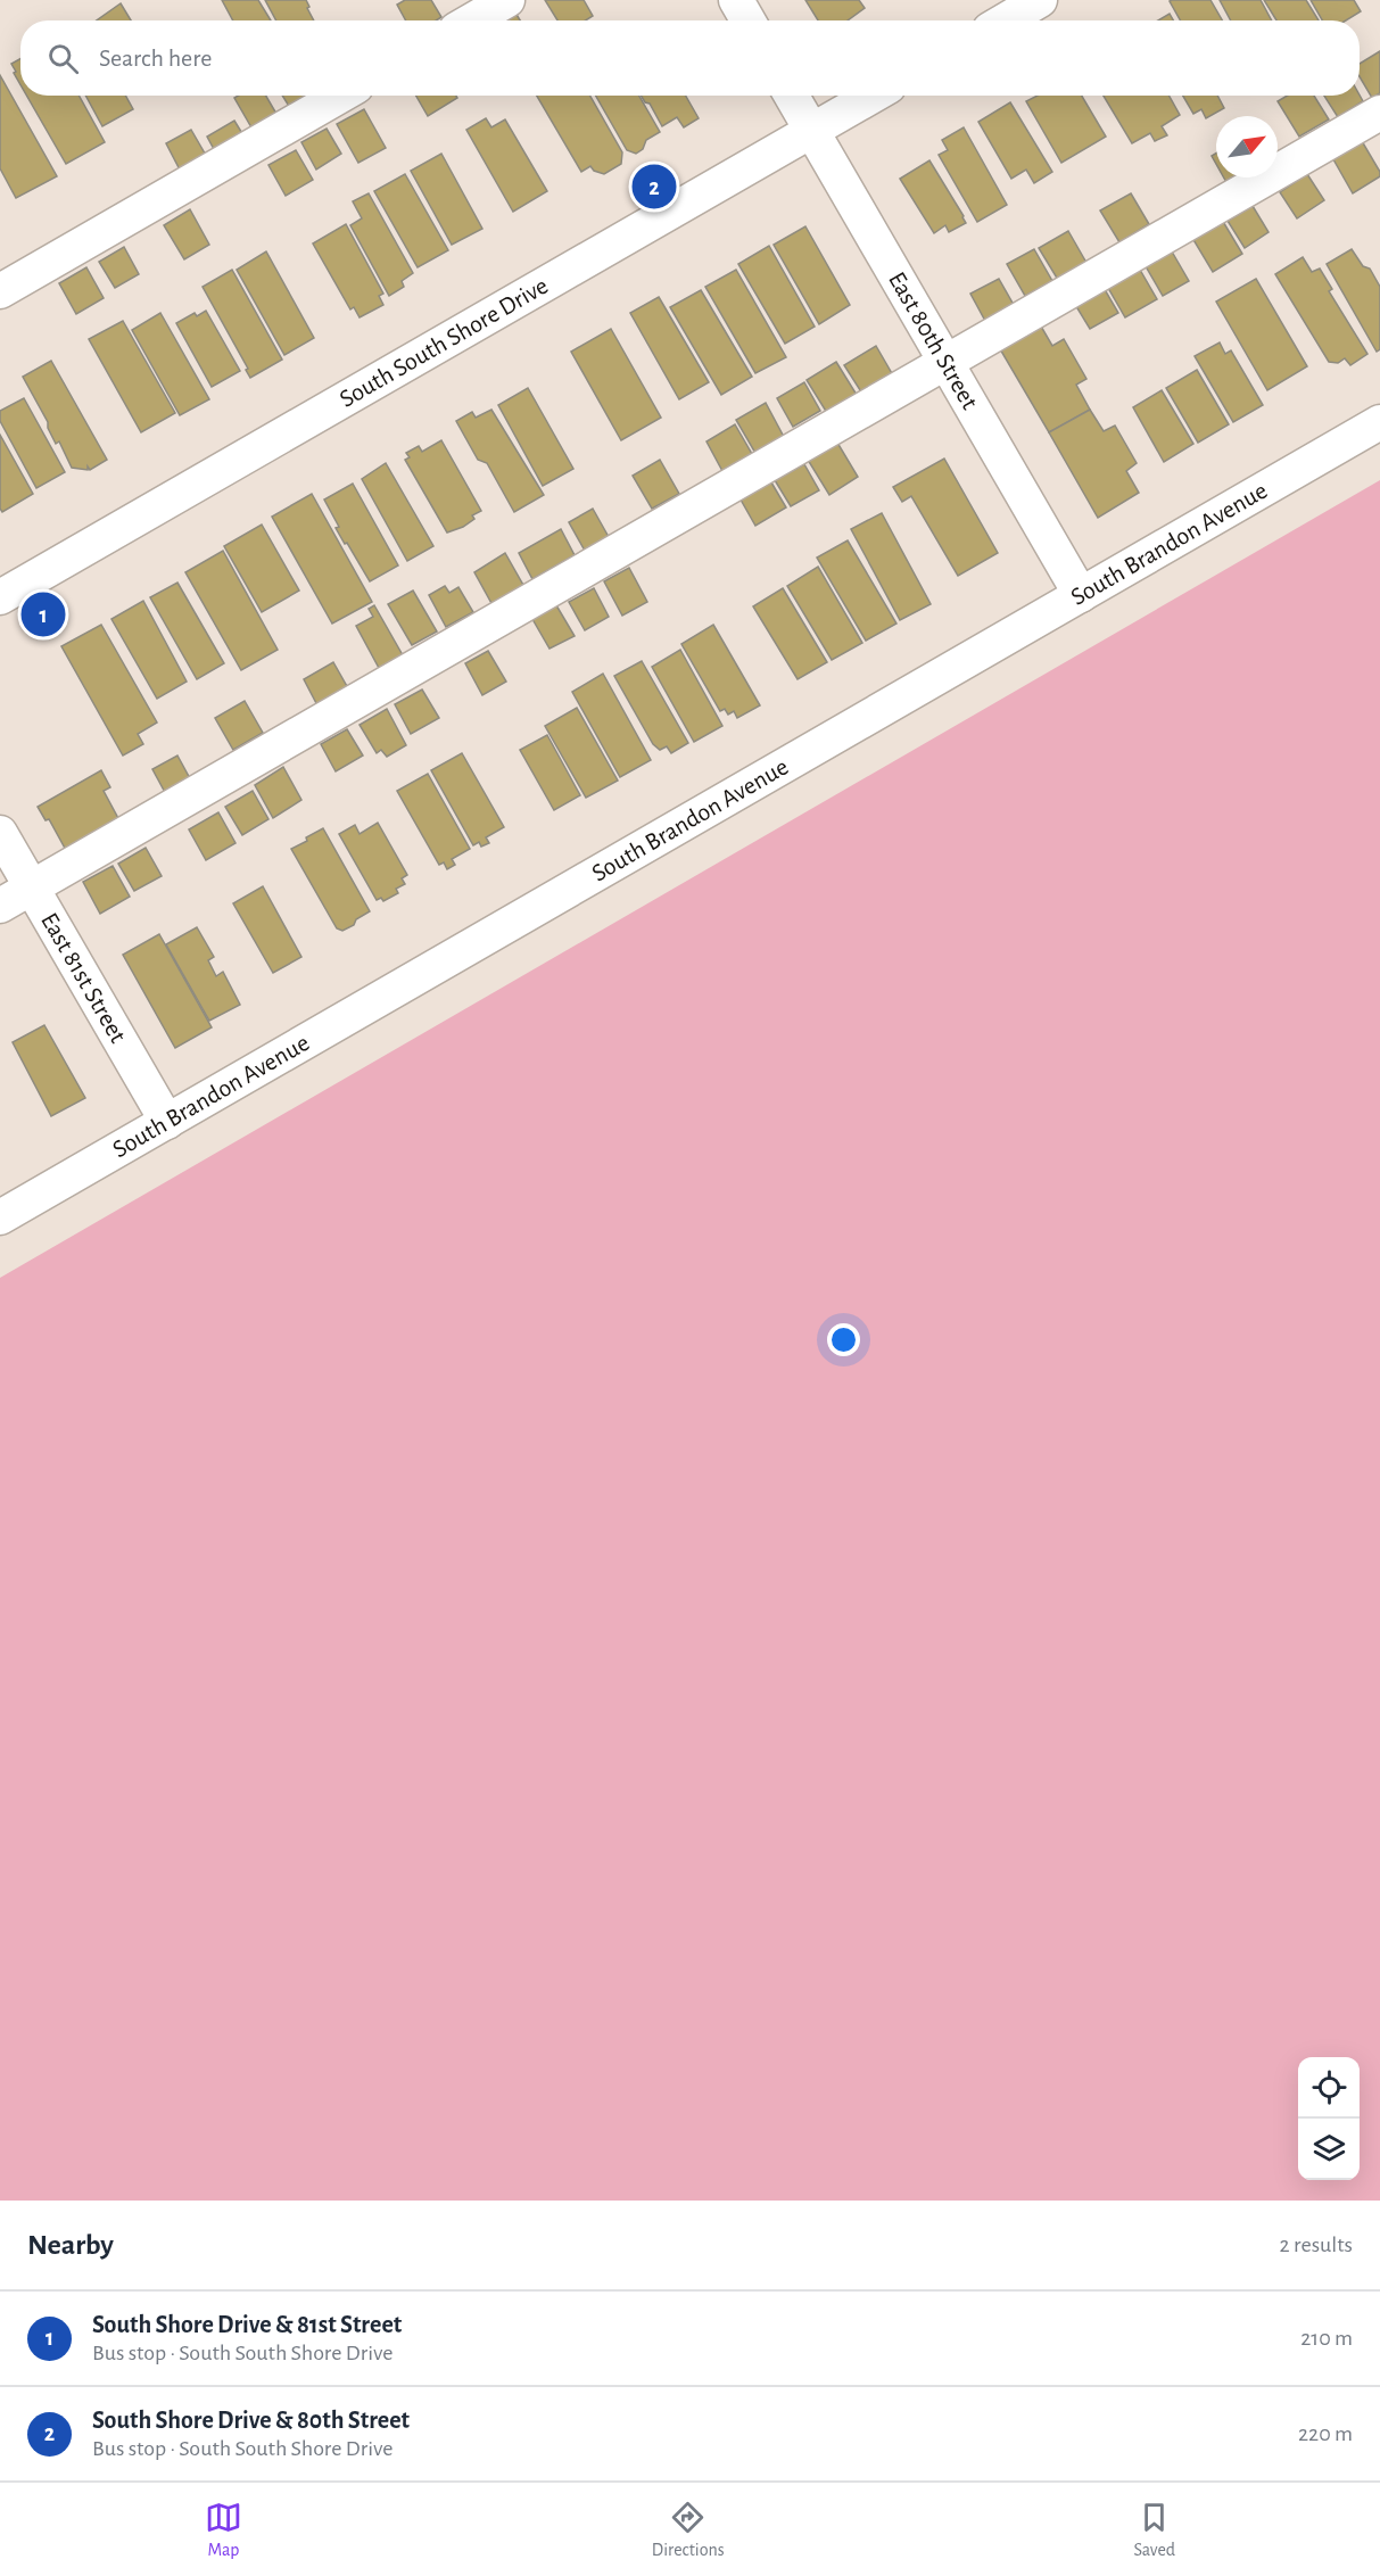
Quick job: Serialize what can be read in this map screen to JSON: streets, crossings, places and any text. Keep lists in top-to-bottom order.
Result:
{
  "streets": {
    "street": [
      "East 80th Street",
      "South South Shore Drive",
      "South Brandon Avenue",
      "East 81st Street"
    ]
  },
  "crossings": [
    ["East 80th Street", "South South Shore Drive"],
    ["East 80th Street", "South Brandon Avenue"],
    ["South Brandon Avenue", "East 81st Street"]
  ],
  "north": "top right",
  "page": {
    "search": "Search here",
    "pins": ["2", "1"],
    "heading": ["Nearby", "2 results"],
    "list": [
      {
        "mark": "1",
        "name": "South Shore Drive & 81st Street",
        "note": "Bus stop · South South Shore Drive",
        "value": "210 m"
      },
      {
        "mark": "2",
        "name": "South Shore Drive & 80th Street",
        "note": "Bus stop · South South Shore Drive",
        "value": "220 m"
      }
    ],
    "nav": ["Map", "Directions", "Saved"]
  }
}
